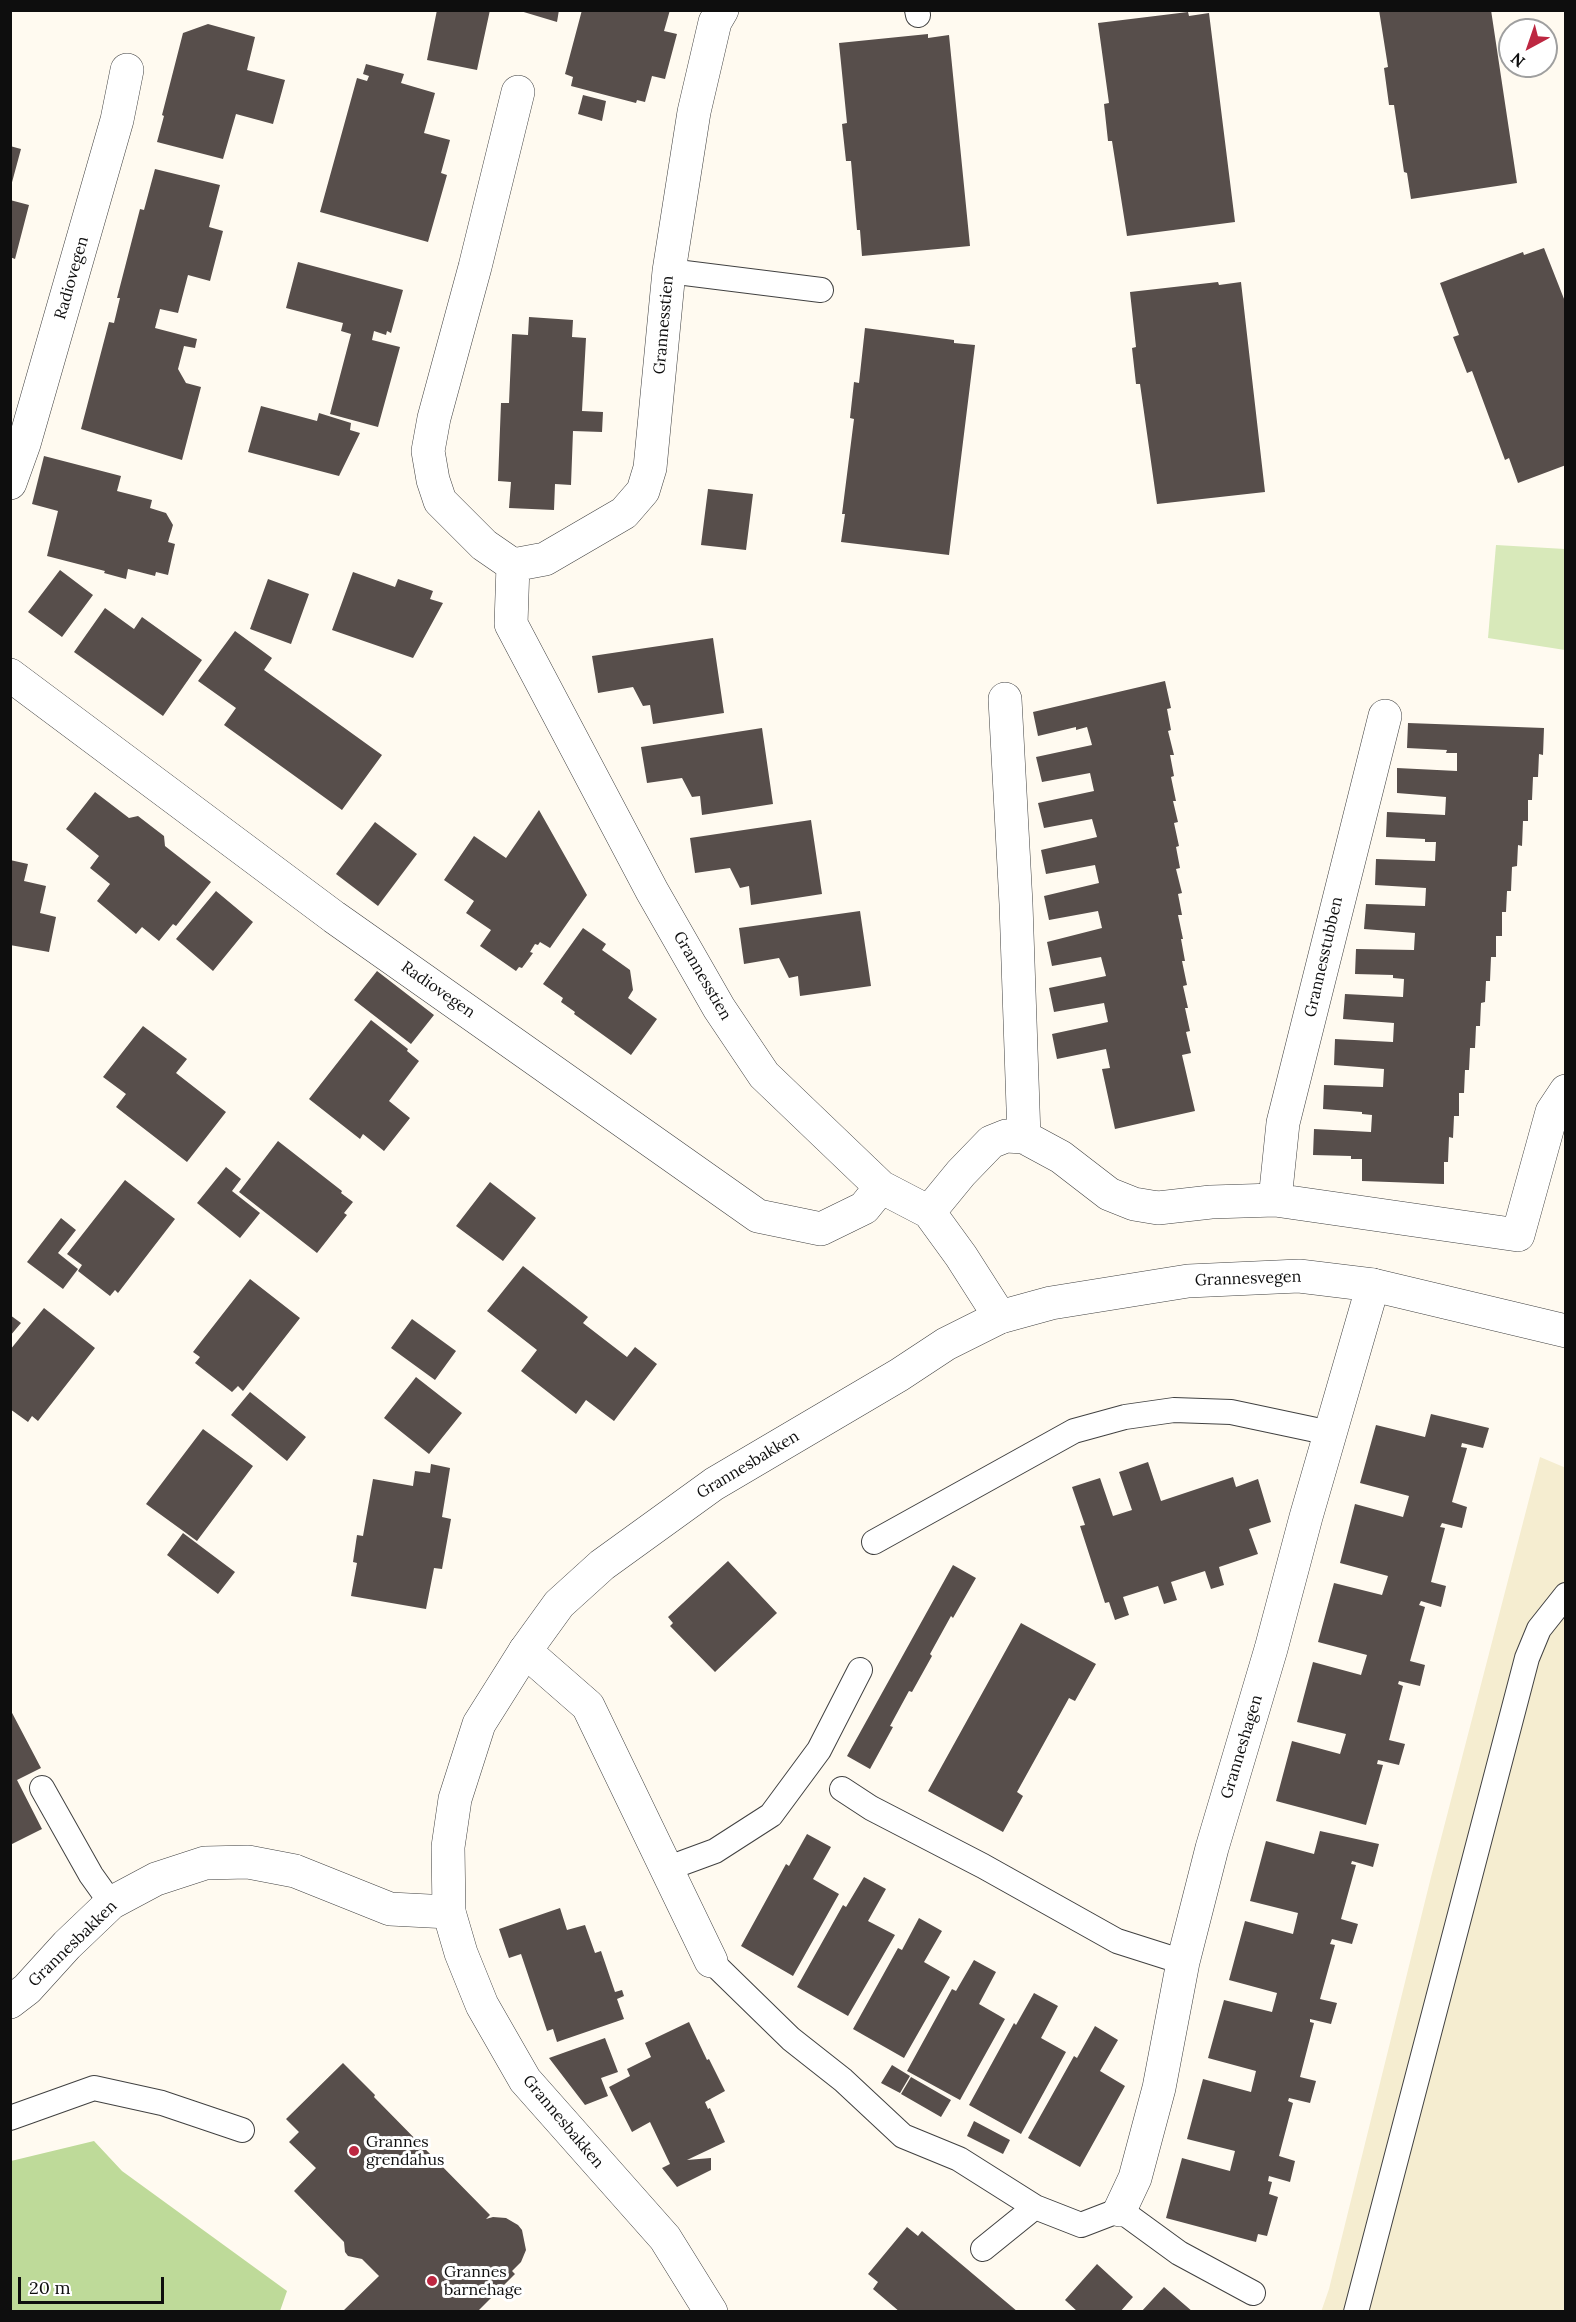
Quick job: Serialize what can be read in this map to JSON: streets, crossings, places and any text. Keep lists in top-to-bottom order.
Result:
{
  "streets": {
    "street": [
      "Radiovegen",
      "Grannesstien",
      "Grannesstubben",
      "Grannesvegen",
      "Grannesbakken",
      "Granneshagen"
    ]
  },
  "crossings": [
    ["Radiovegen", "Grannesstien"],
    ["Grannesstien", "Grannesvegen"],
    ["Grannesstien", "Grannesbakken"],
    ["Grannesvegen", "Grannesbakken"],
    ["Grannesvegen", "Granneshagen"]
  ],
  "places": ["Grannes grendahus", "Grannes barnehage"],
  "scale_bar": "20 m",
  "north": "bottom left"
}
